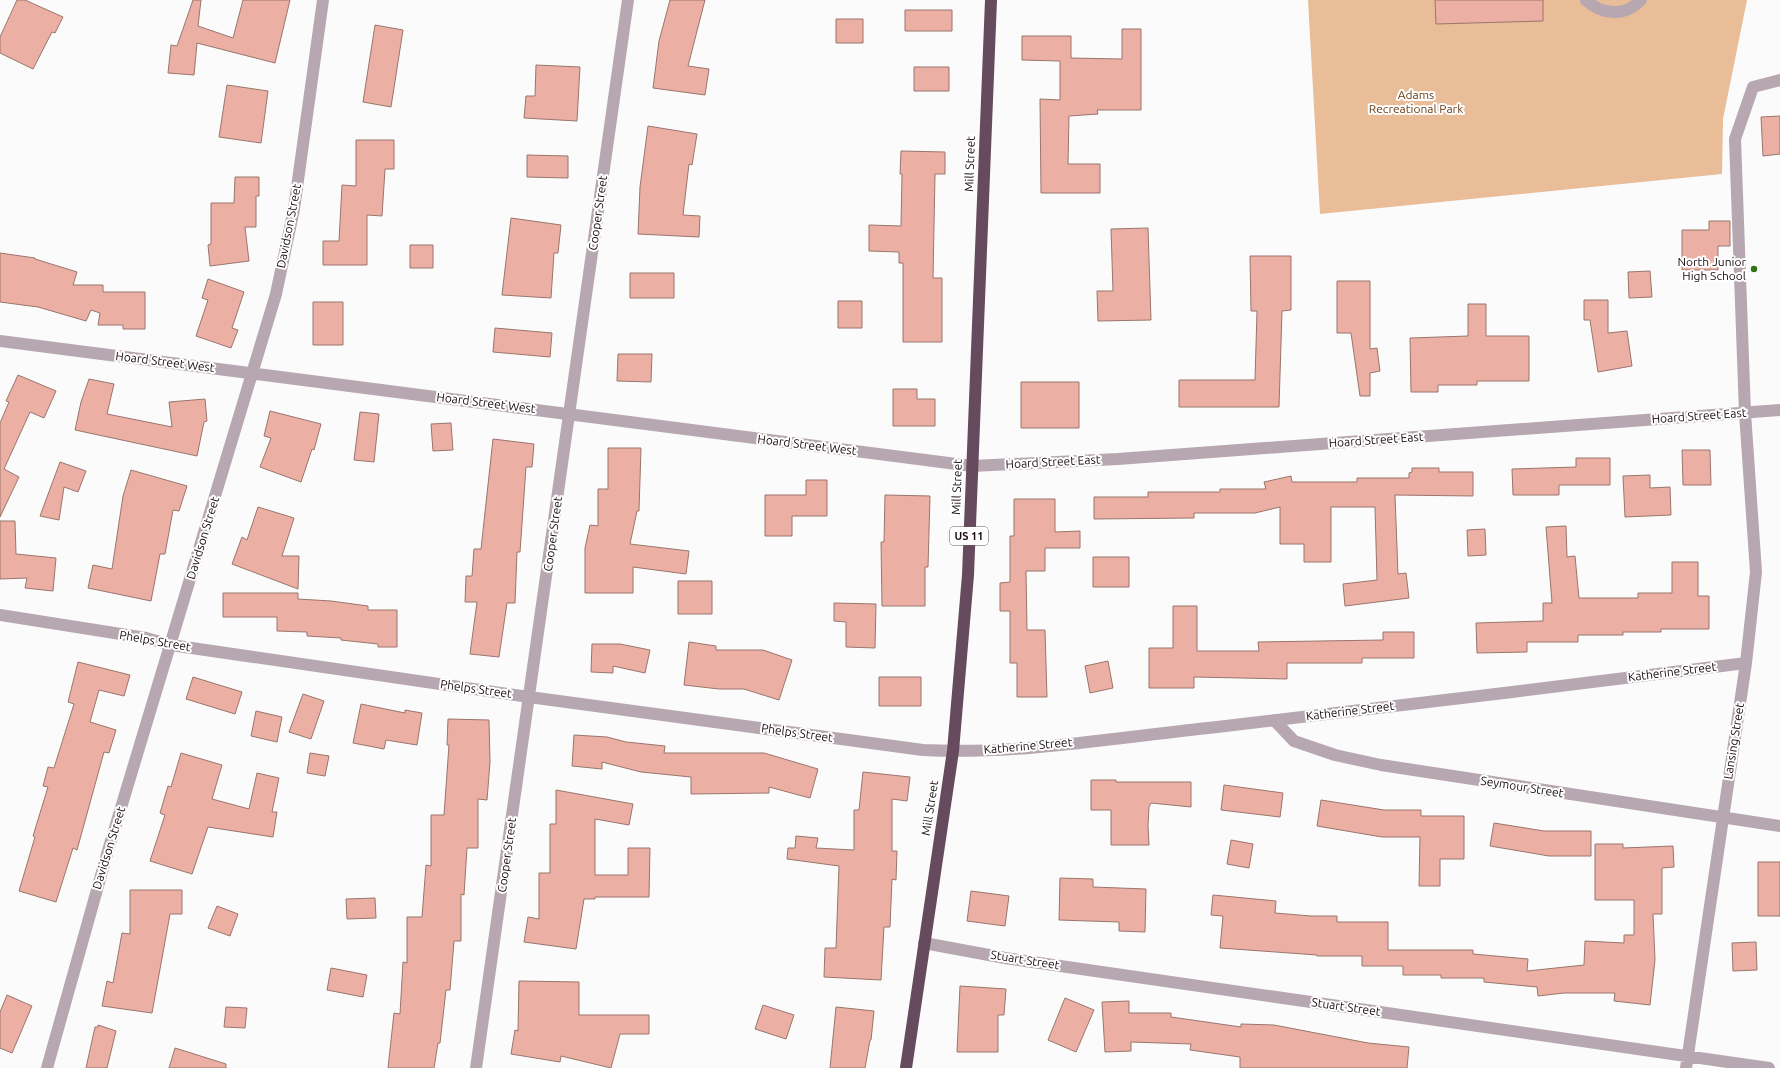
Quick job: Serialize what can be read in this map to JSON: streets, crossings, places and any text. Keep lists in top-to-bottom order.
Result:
{
  "streets": {
    "highway": ["Mill Street", "US 11"],
    "street": [
      "Cooper Street",
      "Davidson Street",
      "Hoard Street West",
      "Hoard Street East",
      "Phelps Street",
      "Katherine Street",
      "Lansing Street",
      "Seymour Street",
      "Stuart Street"
    ]
  },
  "crossings": [
    ["Mill Street", "Hoard Street West"],
    ["Mill Street", "Hoard Street East"],
    ["Mill Street", "Phelps Street"],
    ["Mill Street", "Katherine Street"],
    ["Mill Street", "Stuart Street"],
    ["Cooper Street", "Hoard Street West"],
    ["Cooper Street", "Phelps Street"],
    ["Davidson Street", "Hoard Street West"],
    ["Davidson Street", "Phelps Street"],
    ["Hoard Street West", "Hoard Street East"],
    ["Hoard Street East", "Lansing Street"],
    ["Phelps Street", "Katherine Street"],
    ["Katherine Street", "Lansing Street"],
    ["Katherine Street", "Seymour Street"],
    ["Lansing Street", "Seymour Street"],
    ["Lansing Street", "Stuart Street"]
  ],
  "parks": ["Adams Recreational Park"],
  "places": ["North Junior High School"]
}
